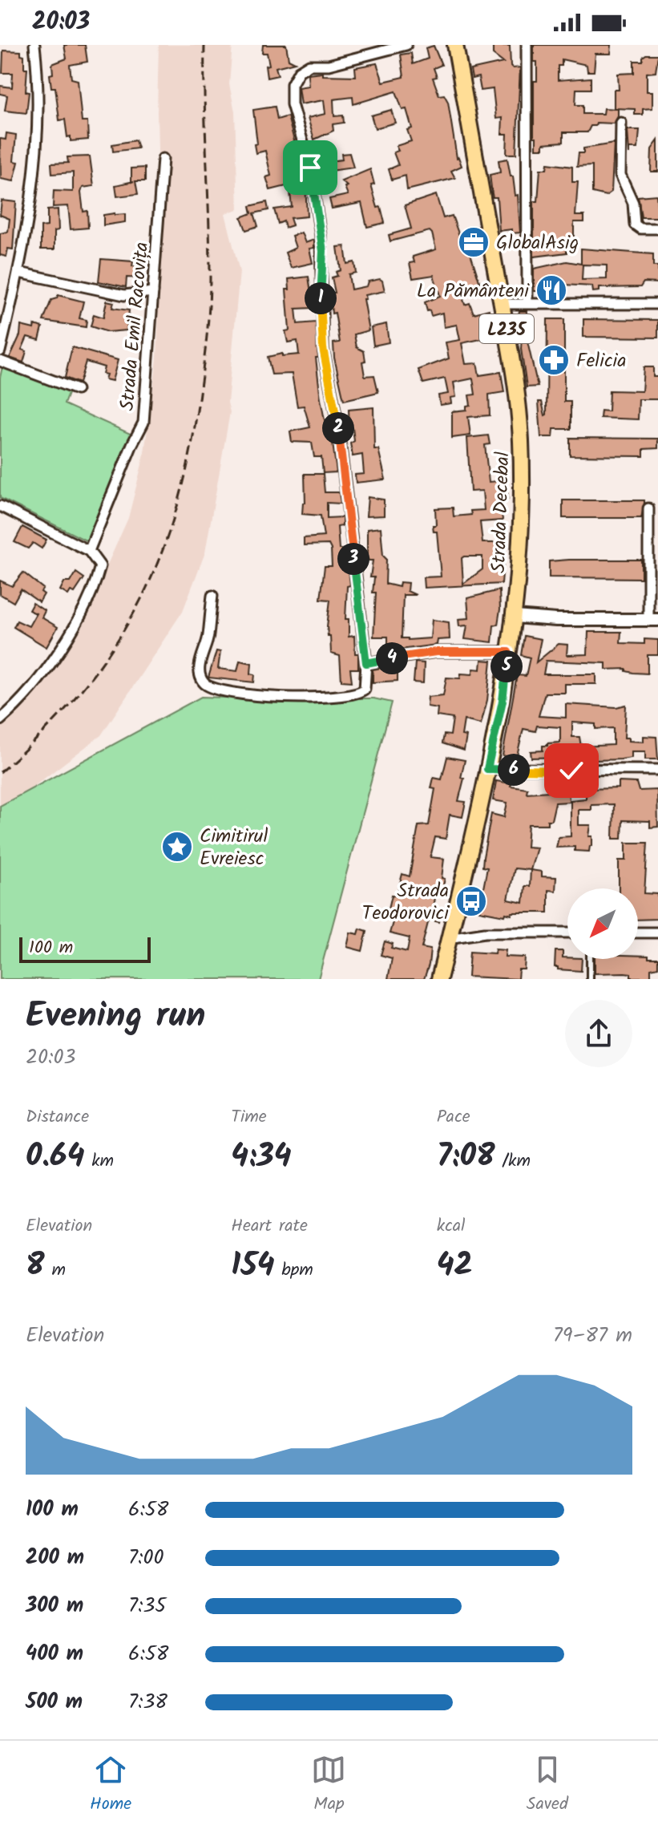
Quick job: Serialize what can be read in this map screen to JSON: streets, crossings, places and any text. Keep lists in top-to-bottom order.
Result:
{
  "streets": {
    "main road": ["L235", "Strada Decebal"],
    "street": ["Strada Emil Racovița"]
  },
  "places": {
    "office": ["GlobalAsig"],
    "restaurant": ["La Pământeni"],
    "pharmacy": ["Felicia"],
    "place": ["Cimitirul Evreiesc"],
    "bus stop": ["Strada Teodorovici"]
  },
  "scale_bar": "100 m",
  "north": "bottom left",
  "page": {
    "status": "20:03",
    "pins": [
      "1",
      "2",
      "3",
      "4",
      "5",
      "6"
    ],
    "scale": "100 m",
    "heading": ["Evening run", "20:03"],
    "stats": [
      ["Distance", "0.64 km"],
      ["Time", "4:34"],
      ["Pace", "7:08 /km"],
      ["Elevation", "8 m"],
      ["Heart rate", "154 bpm"],
      ["kcal", "42"]
    ],
    "chart": ["Elevation", "79–87 m"],
    "list": [
      {
        "name": "100 m",
        "note": "6:58"
      },
      {
        "name": "200 m",
        "note": "7:00"
      },
      {
        "name": "300 m",
        "note": "7:35"
      },
      {
        "name": "400 m",
        "note": "6:58"
      },
      {
        "name": "500 m",
        "note": "7:38"
      }
    ],
    "tabs": ["Home", "Map", "Saved"]
  }
}
